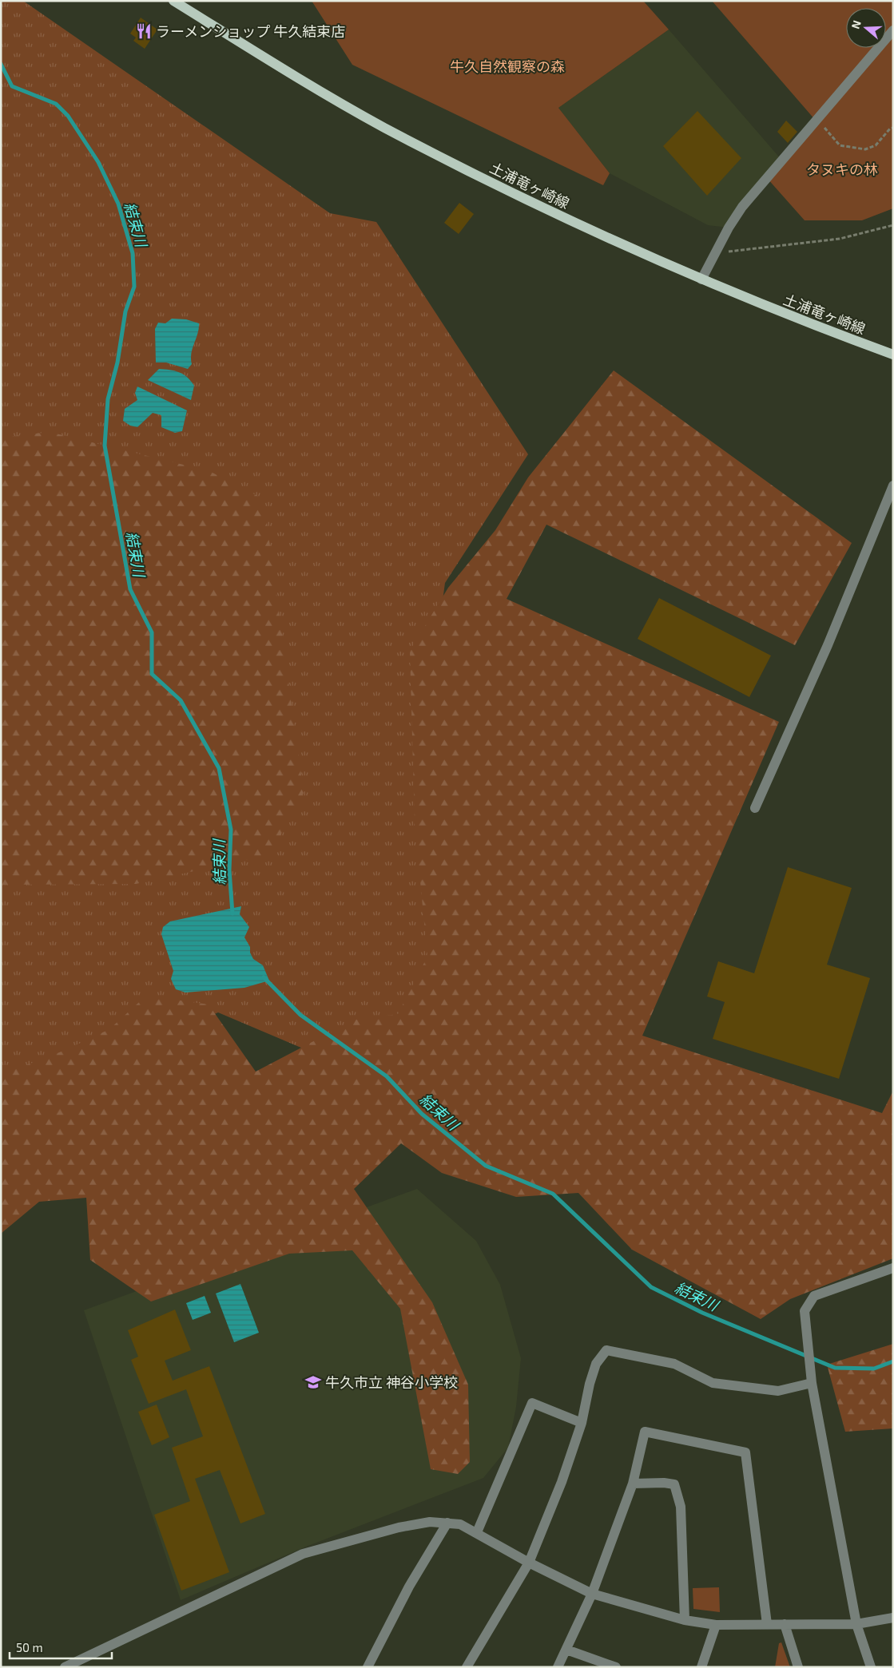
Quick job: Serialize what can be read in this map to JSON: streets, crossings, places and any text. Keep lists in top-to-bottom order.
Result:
{
  "streets": {
    "main road": ["土浦竜ヶ崎線"]
  },
  "water": ["結束川"],
  "parks": ["牛久自然観察の森", "タヌキの林"],
  "places": {
    "restaurant": ["ラーメンショップ 牛久結束店"],
    "school or university": ["牛久市立 神谷小学校"]
  },
  "scale_bar": "50 m",
  "north": "left"
}
